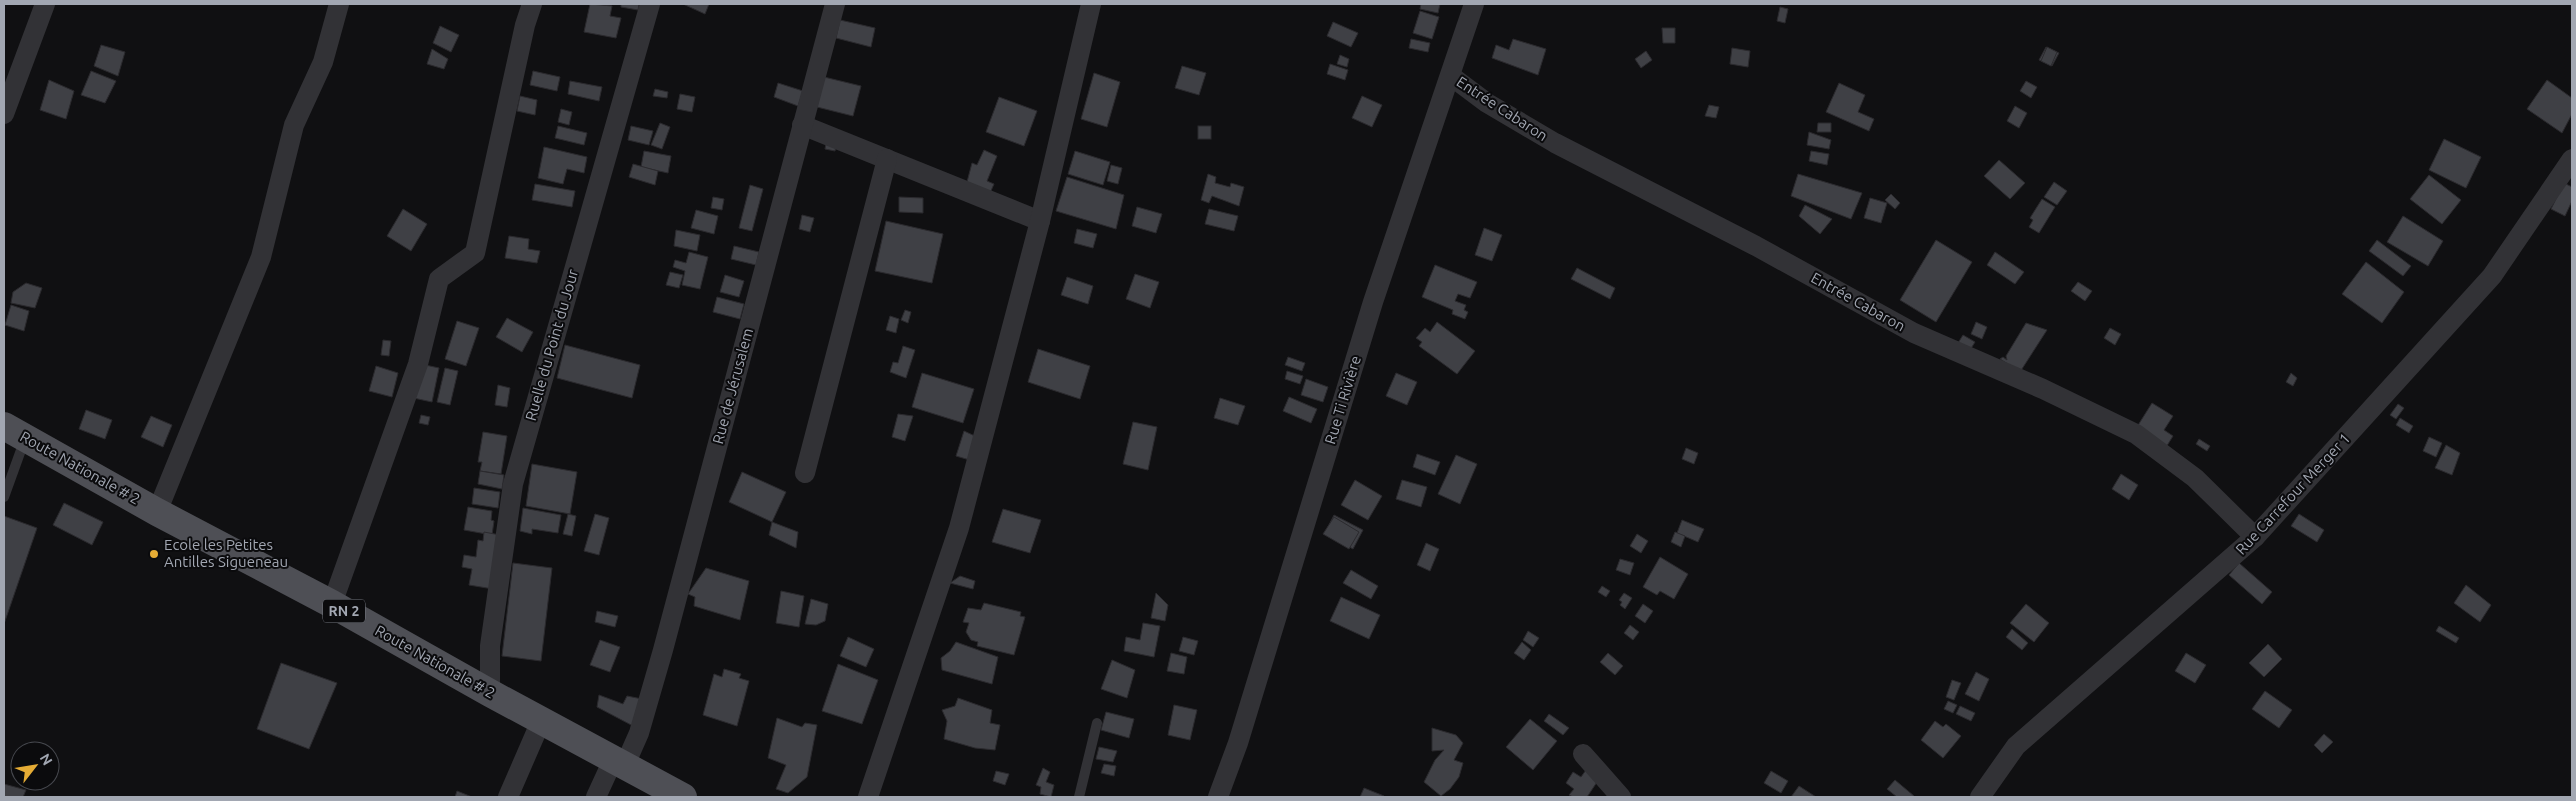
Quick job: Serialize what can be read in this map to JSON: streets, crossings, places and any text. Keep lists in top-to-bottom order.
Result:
{
  "streets": {
    "main road": ["Route Nationale # 2", "RN 2"],
    "street": [
      "Entrée Cabaron",
      "Ruelle du Point du Jour",
      "Rue de Jérusalem",
      "Rue Ti Rivière",
      "Rue Carrefour Merger 1"
    ]
  },
  "crossings": [
    ["Entrée Cabaron", "Rue Ti Rivière"],
    ["Entrée Cabaron", "Rue Carrefour Merger 1"],
    ["Ruelle du Point du Jour", "Route Nationale # 2"],
    ["Rue de Jérusalem", "Route Nationale # 2"]
  ],
  "places": ["Ecole les Petites Antilles Sigueneau"],
  "north": "top right"
}
